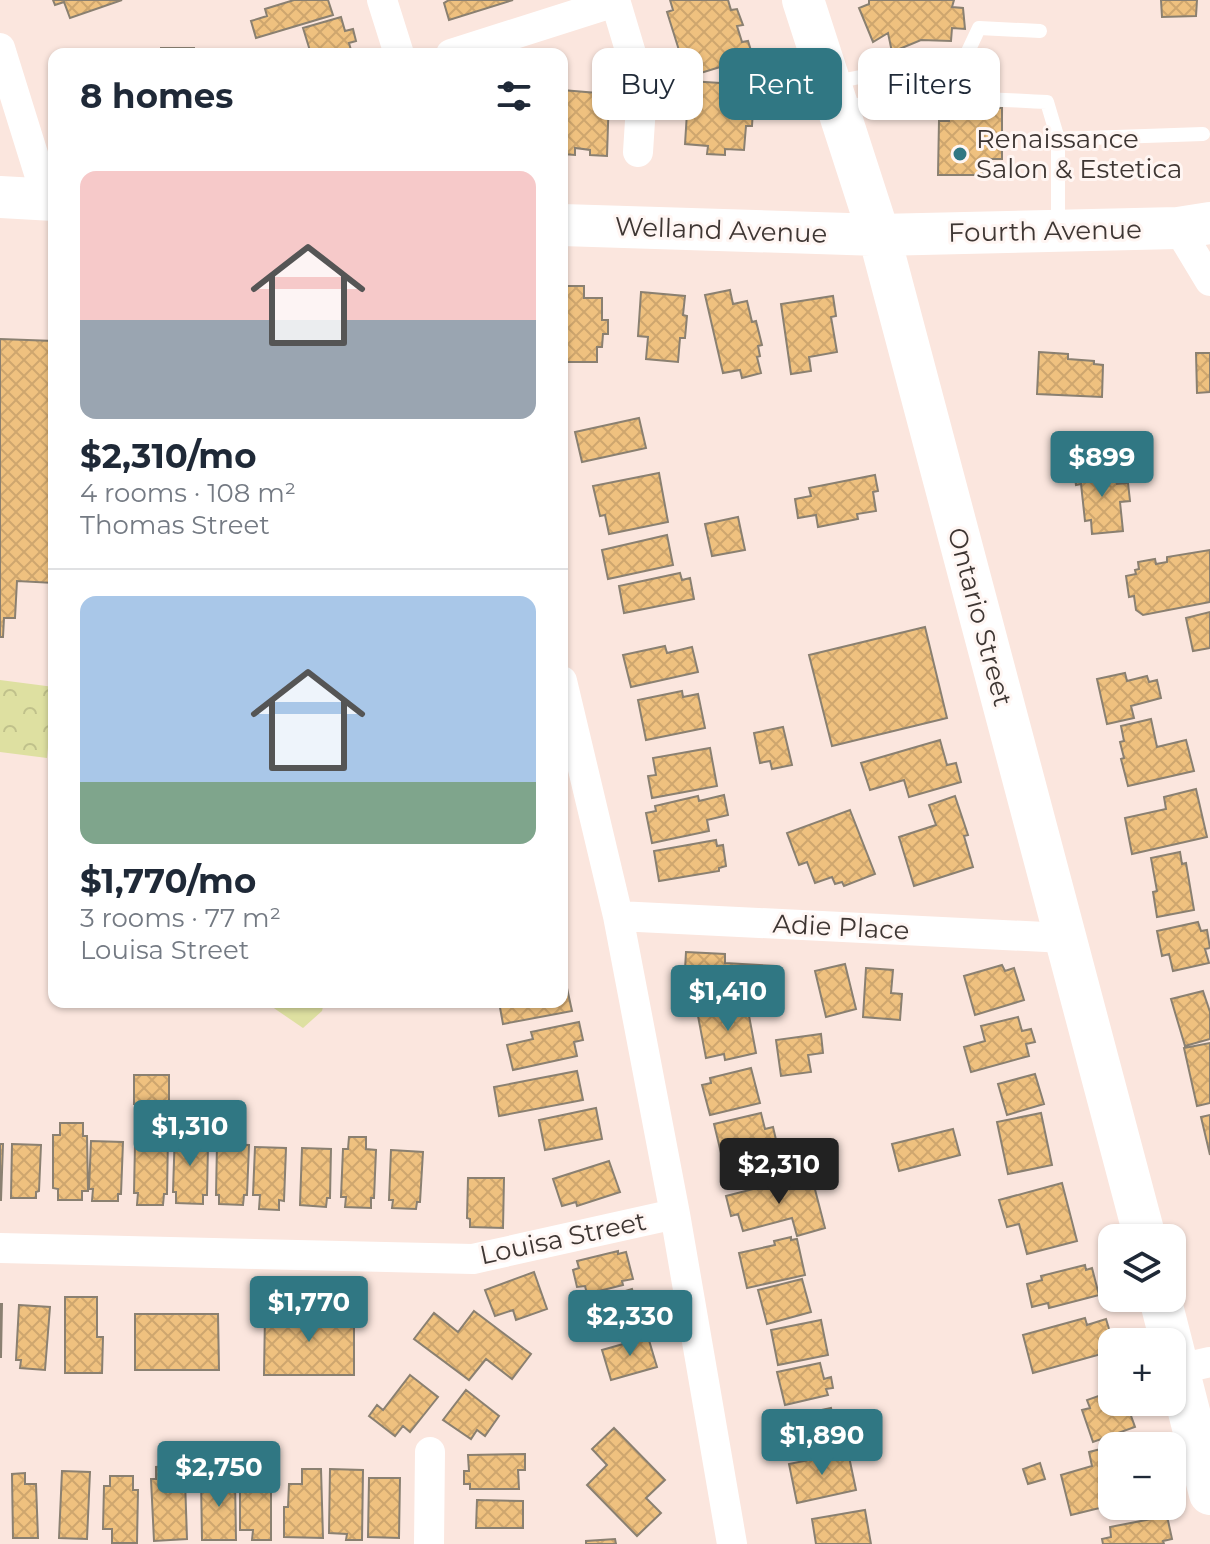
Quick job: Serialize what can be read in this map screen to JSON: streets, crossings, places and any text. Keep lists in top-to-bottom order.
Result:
{
  "streets": {
    "main road": ["Welland Avenue", "Fourth Avenue", "Ontario Street"],
    "street": ["Adie Place", "Louisa Street"]
  },
  "crossings": [
    ["Welland Avenue", "Fourth Avenue"],
    ["Welland Avenue", "Ontario Street"],
    ["Fourth Avenue", "Ontario Street"],
    ["Ontario Street", "Adie Place"]
  ],
  "places": ["Renaissance Salon & Estetica"],
  "page": {
    "chip": ["Buy", "Rent", "Filters"],
    "heading": "8 homes",
    "list": [
      {
        "name": "$2,310/mo",
        "note": "4 rooms · 108 m² · Thomas Street"
      },
      {
        "name": "$1,770/mo",
        "note": "3 rooms · 77 m² · Louisa Street"
      }
    ],
    "price": [
      "$899",
      "$1,410",
      "$1,310",
      "$2,310",
      "$1,770",
      "$2,330",
      "$1,890",
      "$2,750"
    ],
    "map_buttons": ["+", "−"]
  }
}
